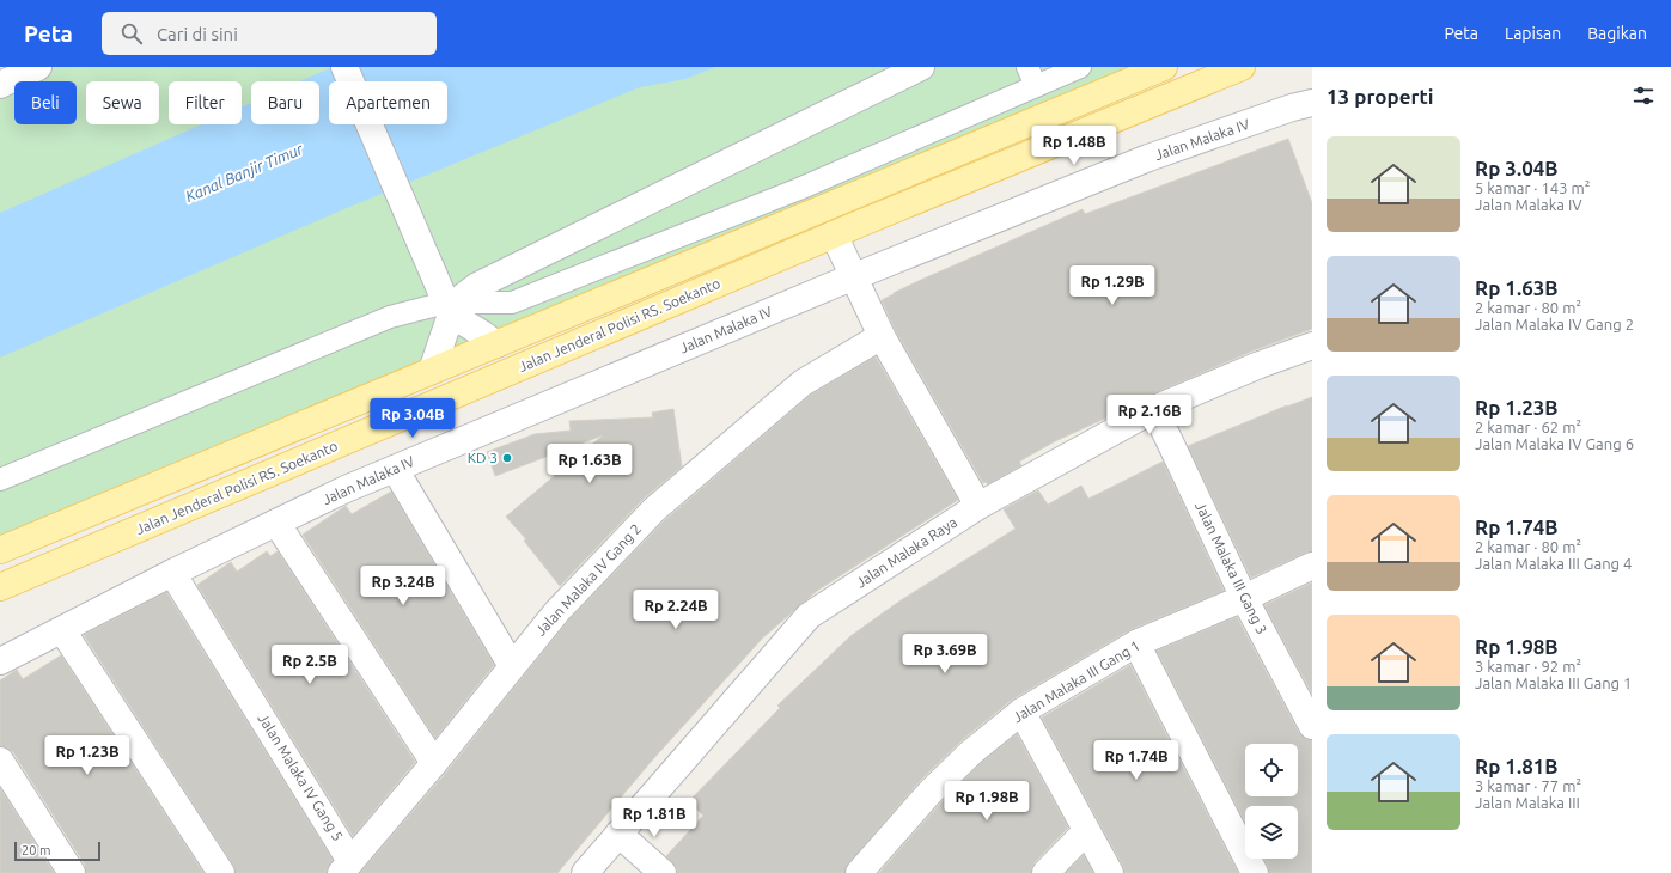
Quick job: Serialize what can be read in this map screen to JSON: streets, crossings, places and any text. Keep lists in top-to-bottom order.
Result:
{
  "streets": {
    "main road": ["Jalan Jenderal Polisi RS. Soekanto"],
    "street": [
      "Jalan Malaka IV",
      "Jalan Malaka Raya",
      "Jalan Malaka III Gang 3",
      "Jalan Malaka IV Gang 2",
      "Jalan Malaka III Gang 1",
      "Jalan Malaka IV Gang 5"
    ]
  },
  "crossings": [
    ["Jalan Malaka IV", "Jalan Malaka IV Gang 5"],
    ["Jalan Malaka Raya", "Jalan Malaka III Gang 3"],
    ["Jalan Malaka III Gang 3", "Jalan Malaka III Gang 1"],
    ["Jalan Malaka IV Gang 2", "Jalan Malaka IV Gang 5"]
  ],
  "water": ["Kanal Banjir Timur"],
  "places": ["KD 3"],
  "scale_bar": "20 m",
  "page": {
    "header": "Peta",
    "search": "Cari di sini",
    "nav": ["Peta", "Lapisan", "Bagikan"],
    "heading": "13 properti",
    "chip": [
      "Beli",
      "Sewa",
      "Filter",
      "Baru",
      "Apartemen"
    ],
    "list": [
      {
        "name": "Rp 3.04B",
        "note": "5 kamar · 143 m² · Jalan Malaka IV"
      },
      {
        "name": "Rp 1.63B",
        "note": "2 kamar · 80 m² · Jalan Malaka IV Gang 2"
      },
      {
        "name": "Rp 1.23B",
        "note": "2 kamar · 62 m² · Jalan Malaka IV Gang 6"
      },
      {
        "name": "Rp 1.74B",
        "note": "2 kamar · 80 m² · Jalan Malaka III Gang 4"
      },
      {
        "name": "Rp 1.98B",
        "note": "3 kamar · 92 m² · Jalan Malaka III Gang 1"
      },
      {
        "name": "Rp 1.81B",
        "note": "3 kamar · 77 m² · Jalan Malaka III"
      }
    ],
    "price": [
      "Rp 1.48B",
      "Rp 1.29B",
      "Rp 2.16B",
      "Rp 3.04B",
      "Rp 1.63B",
      "Rp 3.24B",
      "Rp 2.24B",
      "Rp 3.69B",
      "Rp 2.5B",
      "Rp 1.23B",
      "Rp 1.74B",
      "Rp 1.98B",
      "Rp 1.81B"
    ],
    "scale": "20 m"
  }
}
